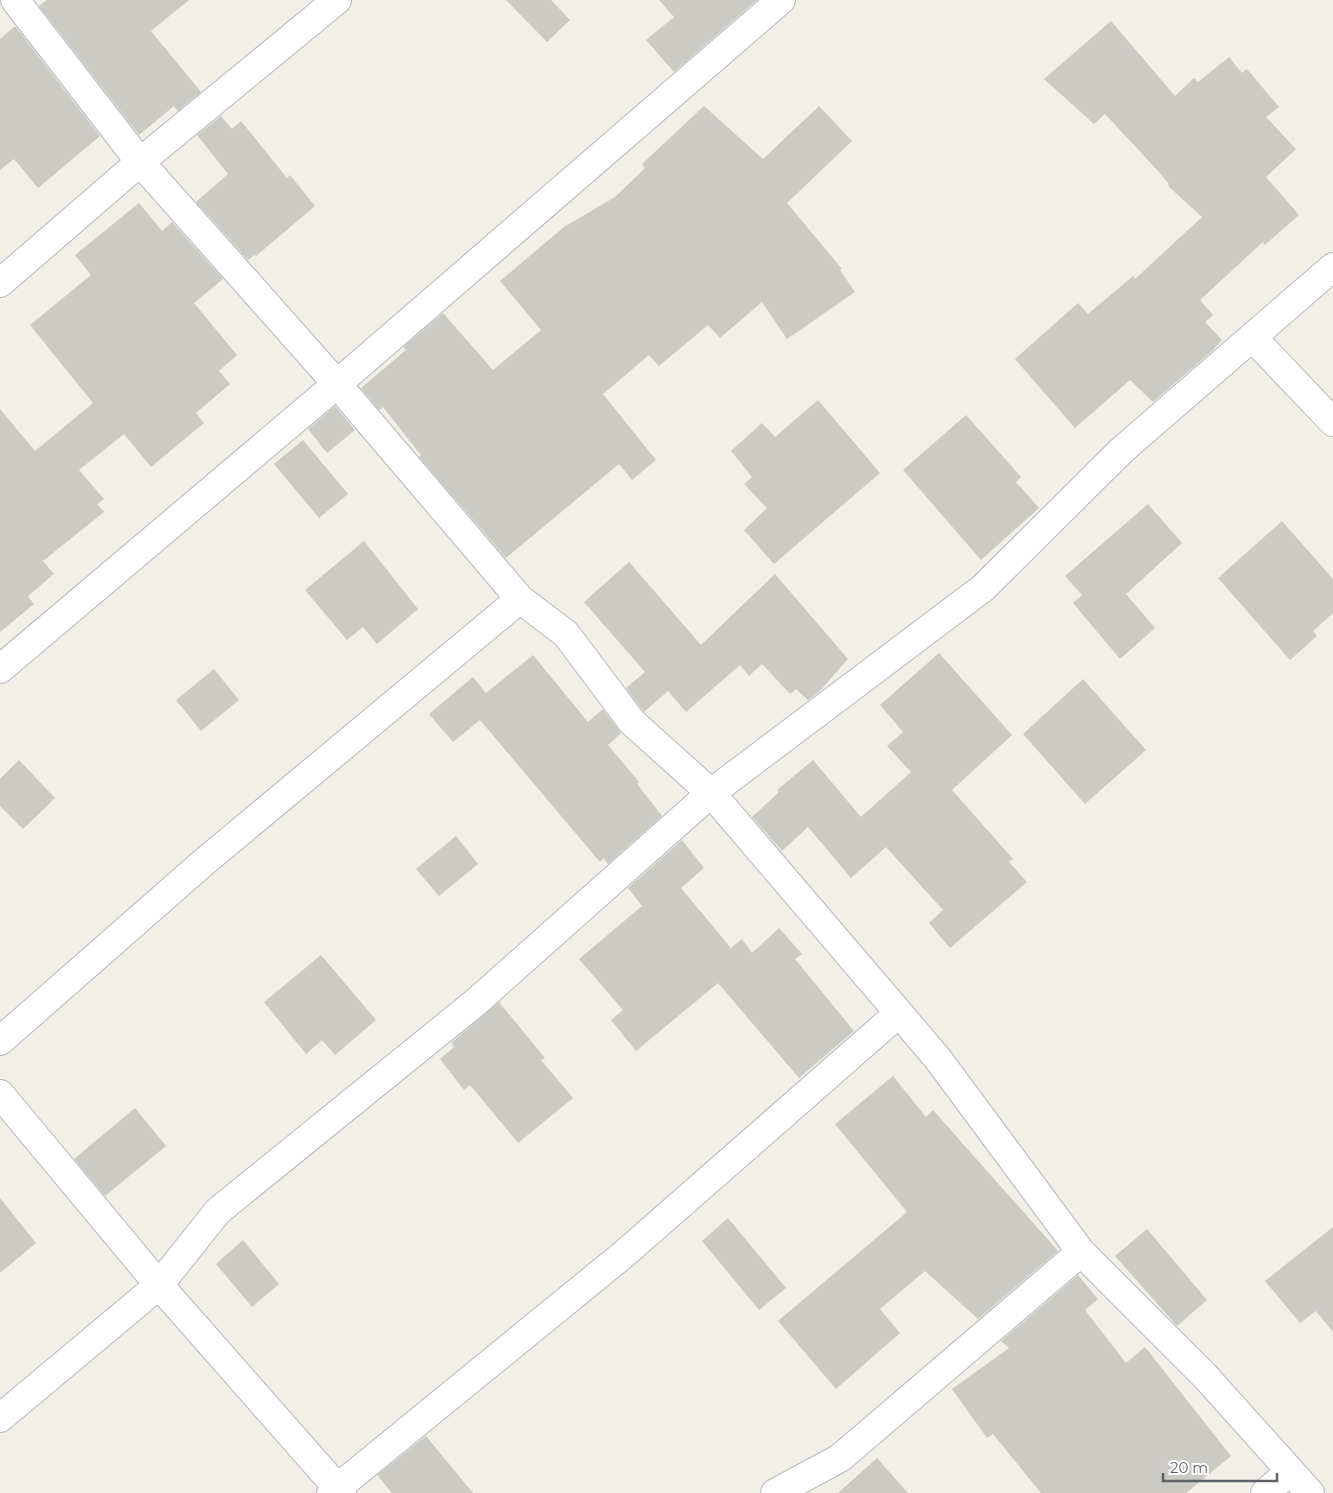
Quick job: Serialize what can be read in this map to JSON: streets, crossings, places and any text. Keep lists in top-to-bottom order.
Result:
{
  "scale_bar": "20 m"
}
